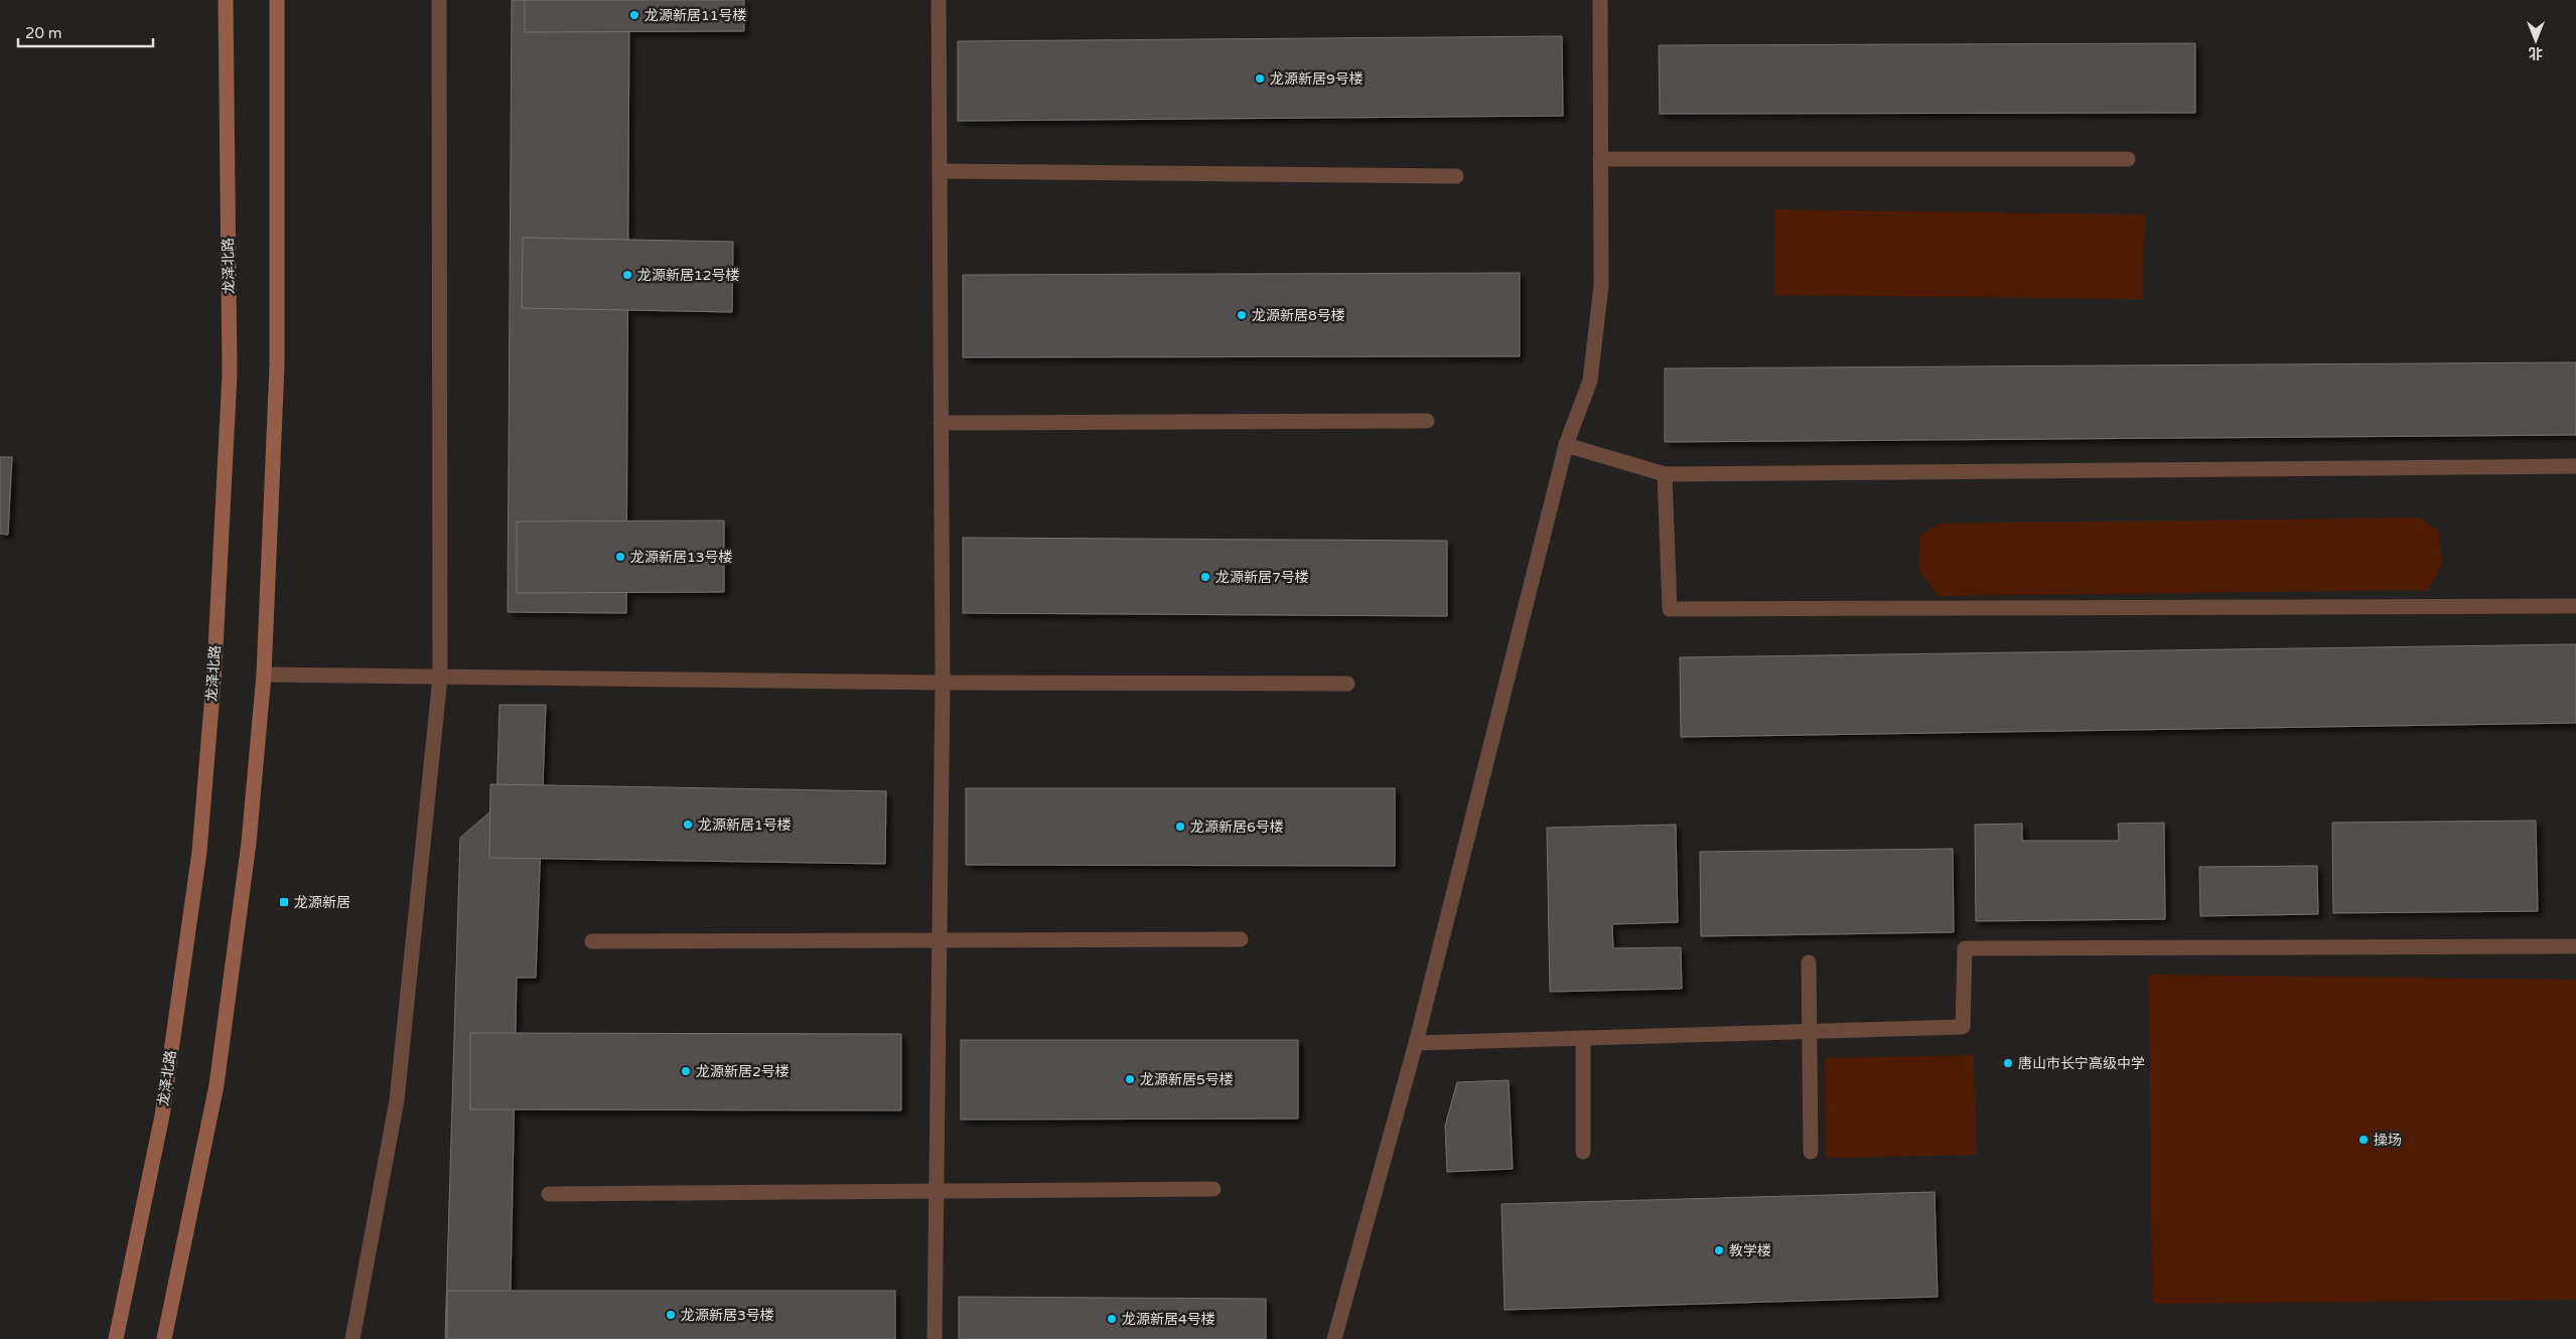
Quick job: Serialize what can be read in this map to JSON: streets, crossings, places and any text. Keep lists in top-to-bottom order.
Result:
{
  "streets": {
    "main road": ["龙泽北路"]
  },
  "places": {
    "other": [
      "龙源新居11号楼",
      "龙源新居9号楼",
      "龙源新居12号楼",
      "龙源新居8号楼",
      "龙源新居13号楼",
      "龙源新居7号楼",
      "龙源新居1号楼",
      "龙源新居6号楼",
      "唐山市长宁高级中学",
      "龙源新居2号楼",
      "龙源新居5号楼",
      "操场",
      "教学楼",
      "龙源新居3号楼",
      "龙源新居4号楼"
    ],
    "transit": ["龙源新居"]
  },
  "scale_bar": "20 m",
  "north": "bottom"
}
